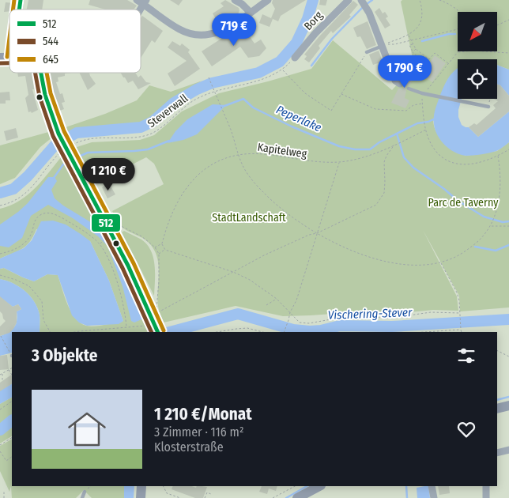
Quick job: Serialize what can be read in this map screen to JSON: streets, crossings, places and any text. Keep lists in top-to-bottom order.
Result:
{
  "streets": {
    "street": ["Borg"],
    "path": ["Steverwall", "Kapitelweg"]
  },
  "crossings": [
    ["Borg", "Steverwall"]
  ],
  "water": ["Peperlake", "Vischering-Stever"],
  "parks": ["Parc de Taverny", "StadtLandschaft"],
  "lines": ["transit line 512", "transit line 645", "transit line 544"],
  "legend": ["512", "544", "645"],
  "north": "bottom left",
  "page": {
    "price": ["719 €", "1 790 €", "1 210 €"],
    "heading": "3 Objekte",
    "list": [
      {
        "name": "1 210 €/Monat",
        "note": "3 Zimmer · 116 m² · Klosterstraße"
      }
    ]
  }
}
